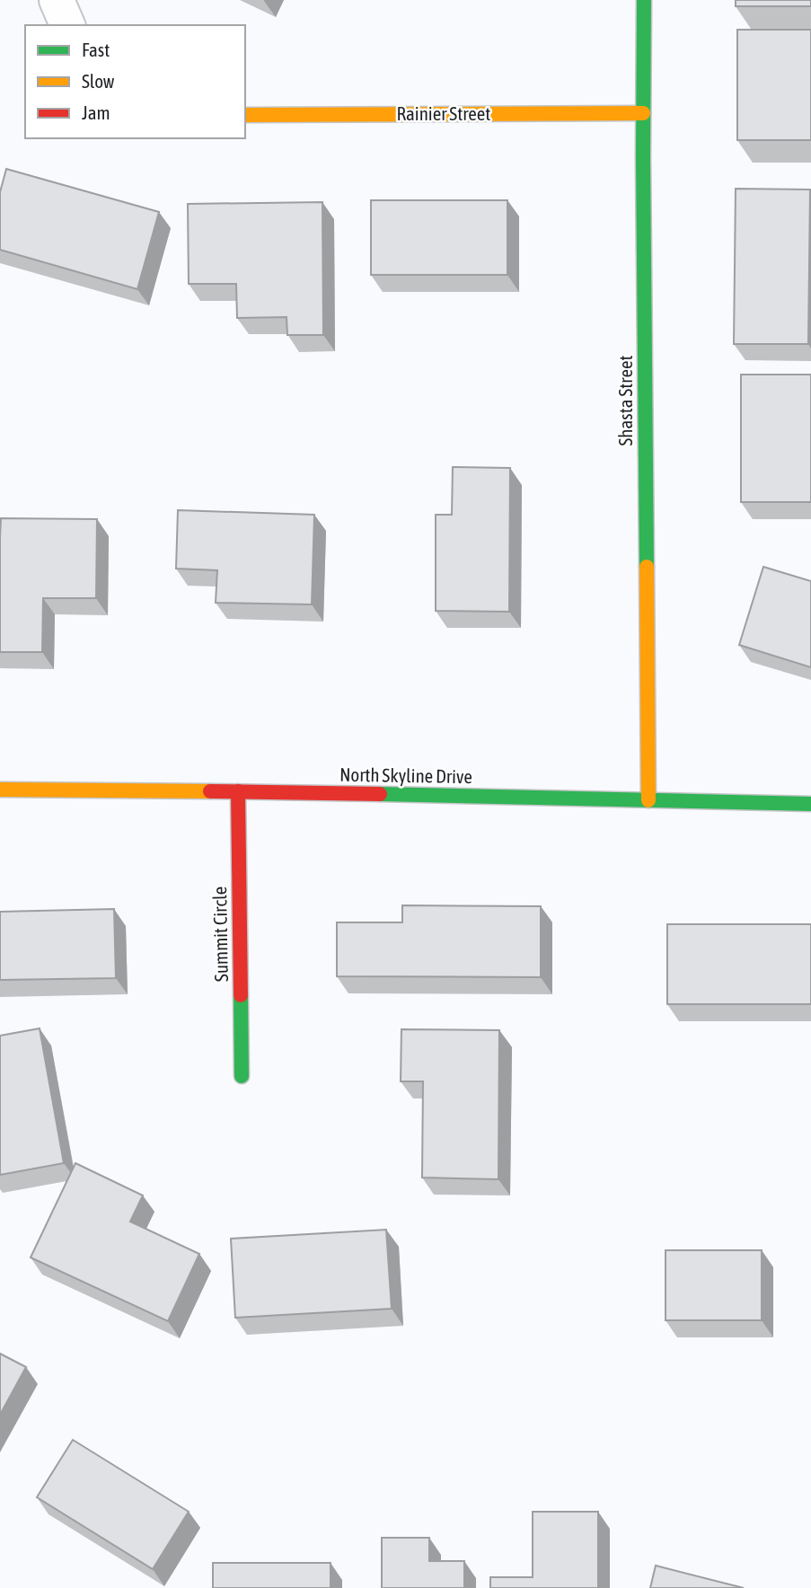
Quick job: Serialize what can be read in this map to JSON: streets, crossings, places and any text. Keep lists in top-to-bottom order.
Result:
{
  "streets": {
    "street": [
      "Rainier Street",
      "Shasta Street",
      "North Skyline Drive",
      "Summit Circle"
    ]
  },
  "crossings": [
    ["Rainier Street", "Shasta Street"],
    ["Shasta Street", "North Skyline Drive"],
    ["North Skyline Drive", "Summit Circle"]
  ],
  "legend": ["Fast", "Slow", "Jam"]
}
